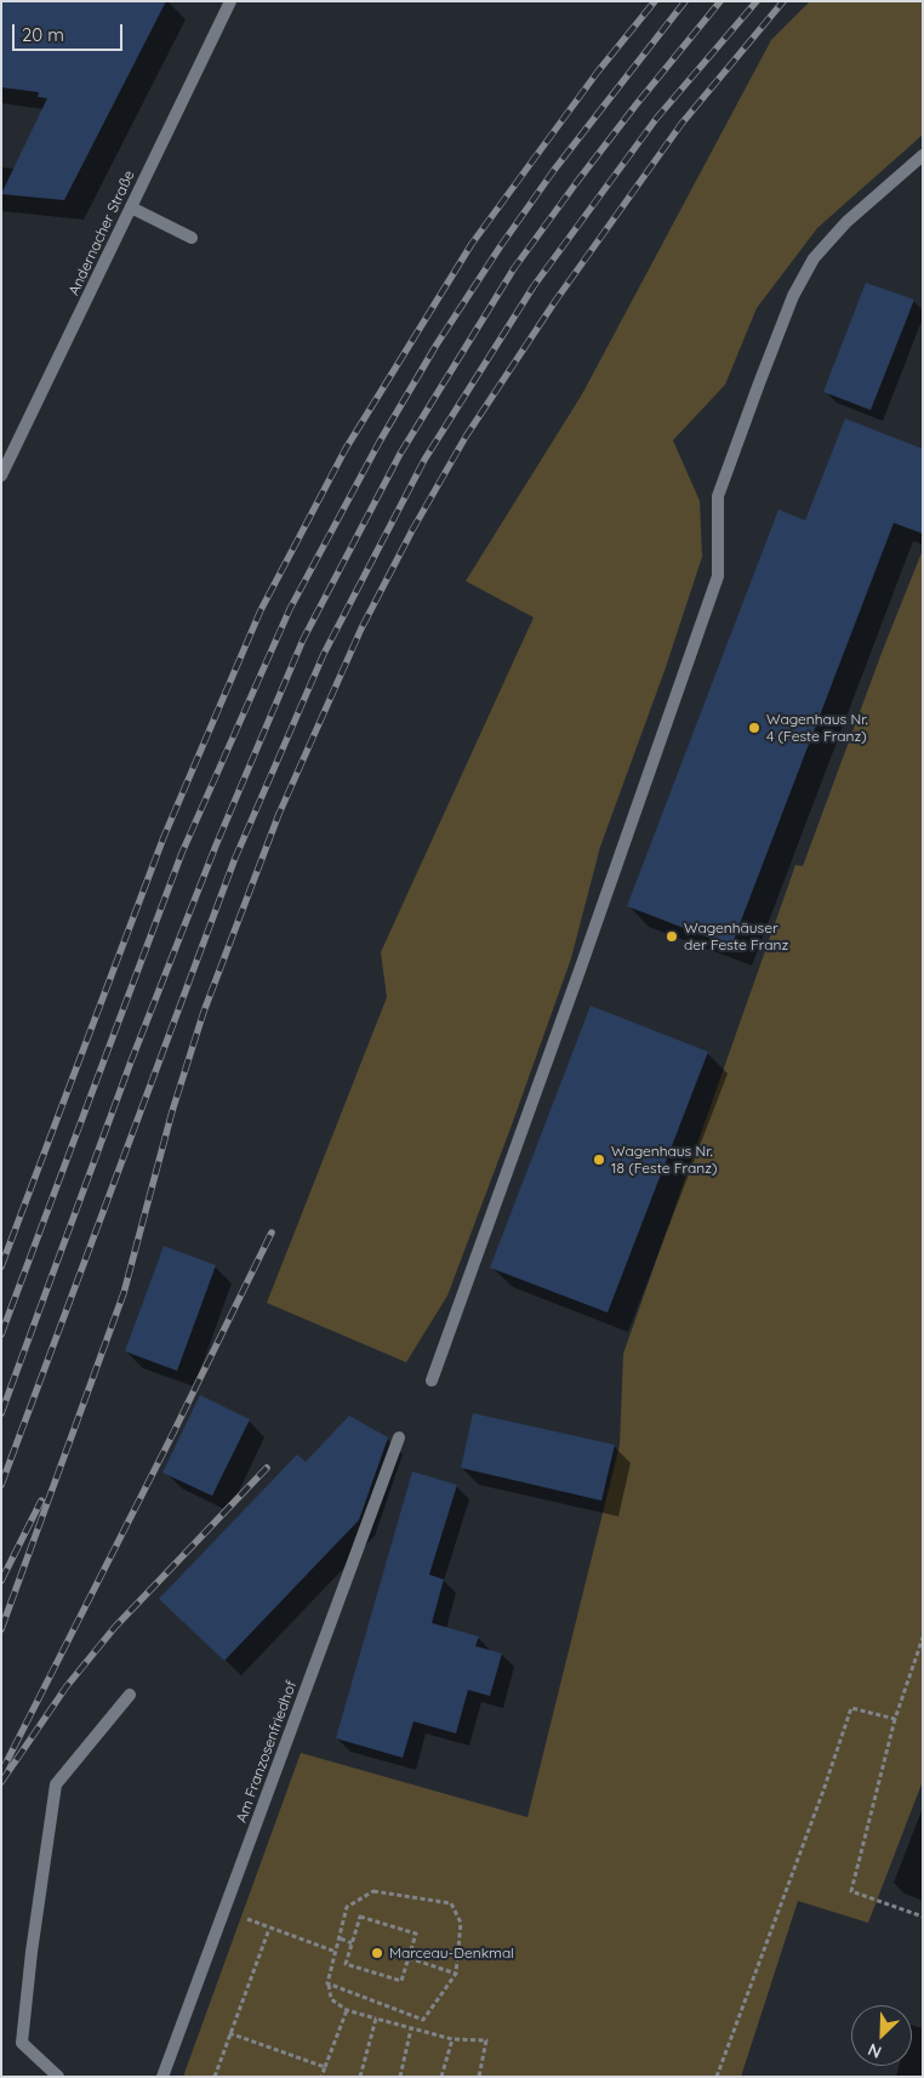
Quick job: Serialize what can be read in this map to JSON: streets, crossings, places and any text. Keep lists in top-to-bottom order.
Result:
{
  "streets": {
    "street": ["Andernacher Straße", "Am Franzosenfriedhof"]
  },
  "places": [
    "Wagenhaus Nr. 4 (Feste Franz)",
    "Wagenhäuser der Feste Franz",
    "Wagenhaus Nr. 18 (Feste Franz)",
    "Marceau-Denkmal"
  ],
  "scale_bar": "20 m",
  "north": "bottom left"
}
